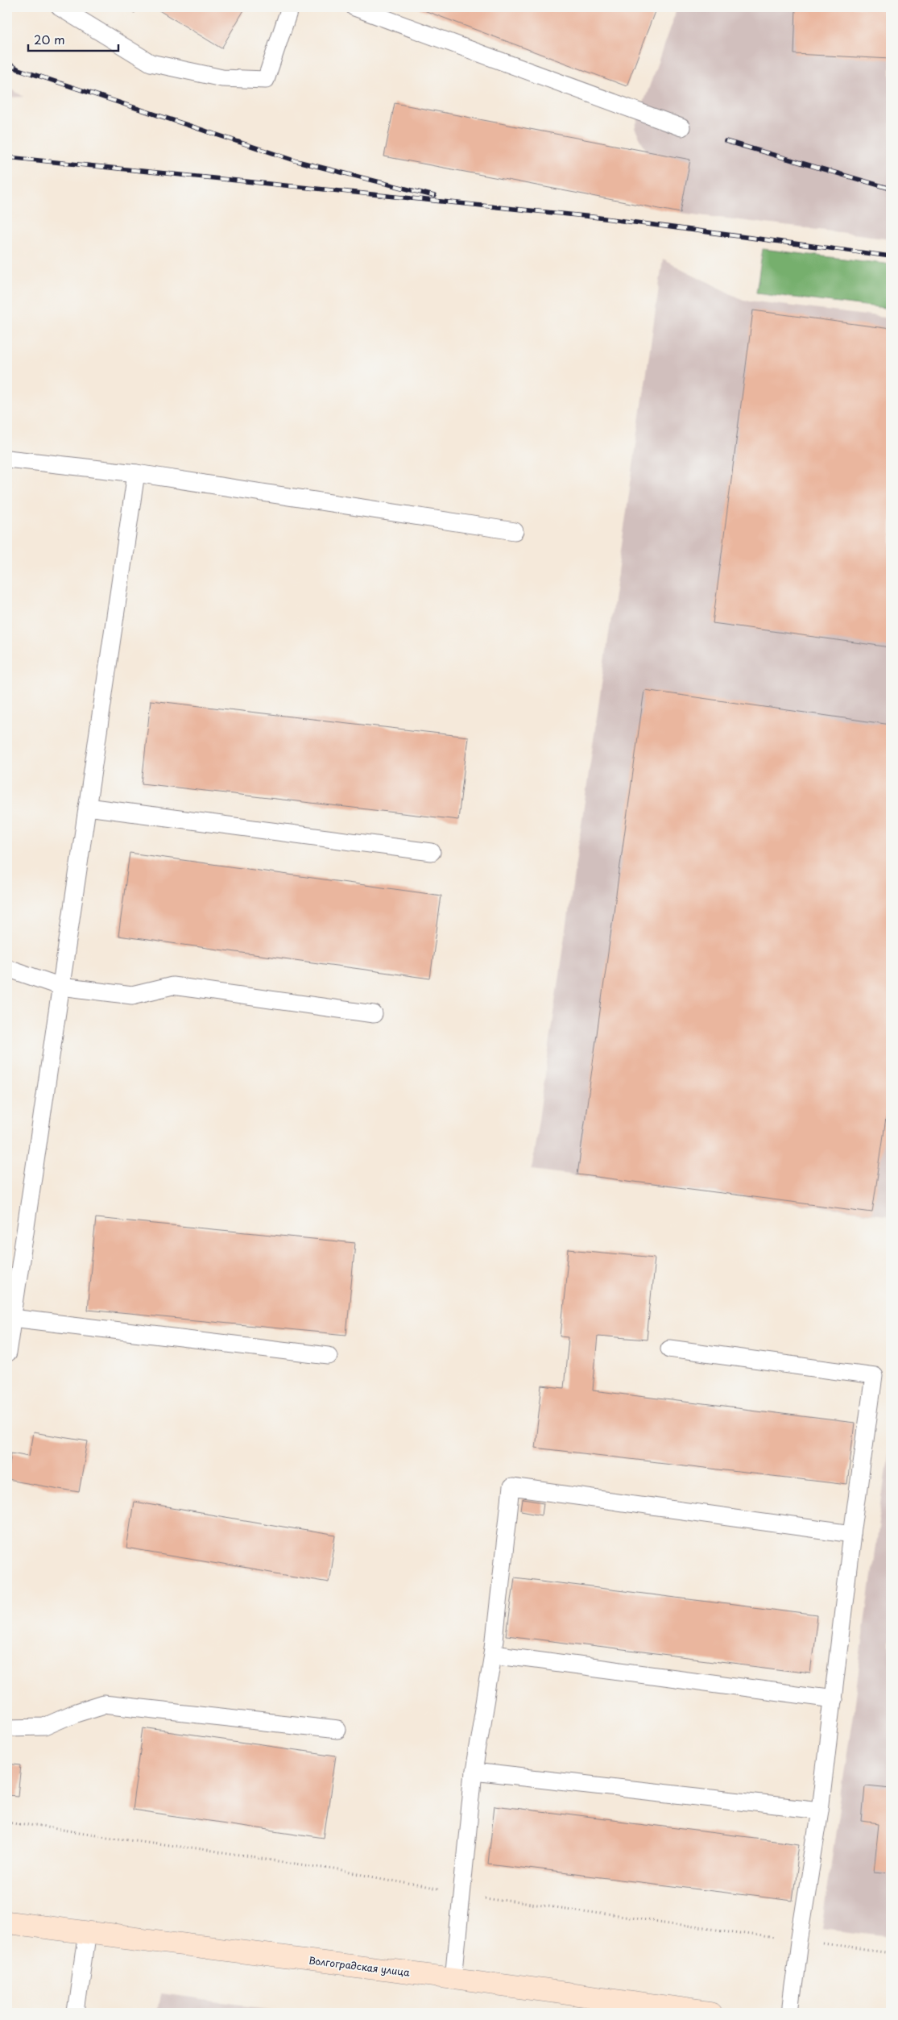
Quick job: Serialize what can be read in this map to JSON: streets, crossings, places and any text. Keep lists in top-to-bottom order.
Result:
{
  "streets": {
    "main road": ["Волгоградская улица"]
  },
  "scale_bar": "20 m"
}
